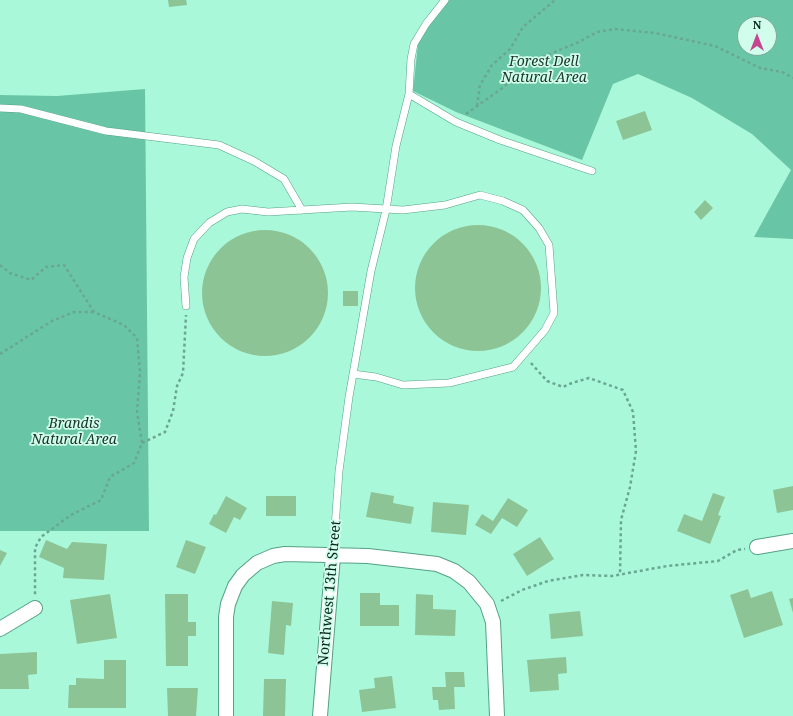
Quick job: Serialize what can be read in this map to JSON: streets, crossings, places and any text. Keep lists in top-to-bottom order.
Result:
{
  "streets": {
    "street": ["Northwest 13th Street"]
  },
  "parks": ["Forest Dell Natural Area", "Brandis Natural Area"],
  "north": "top"
}
